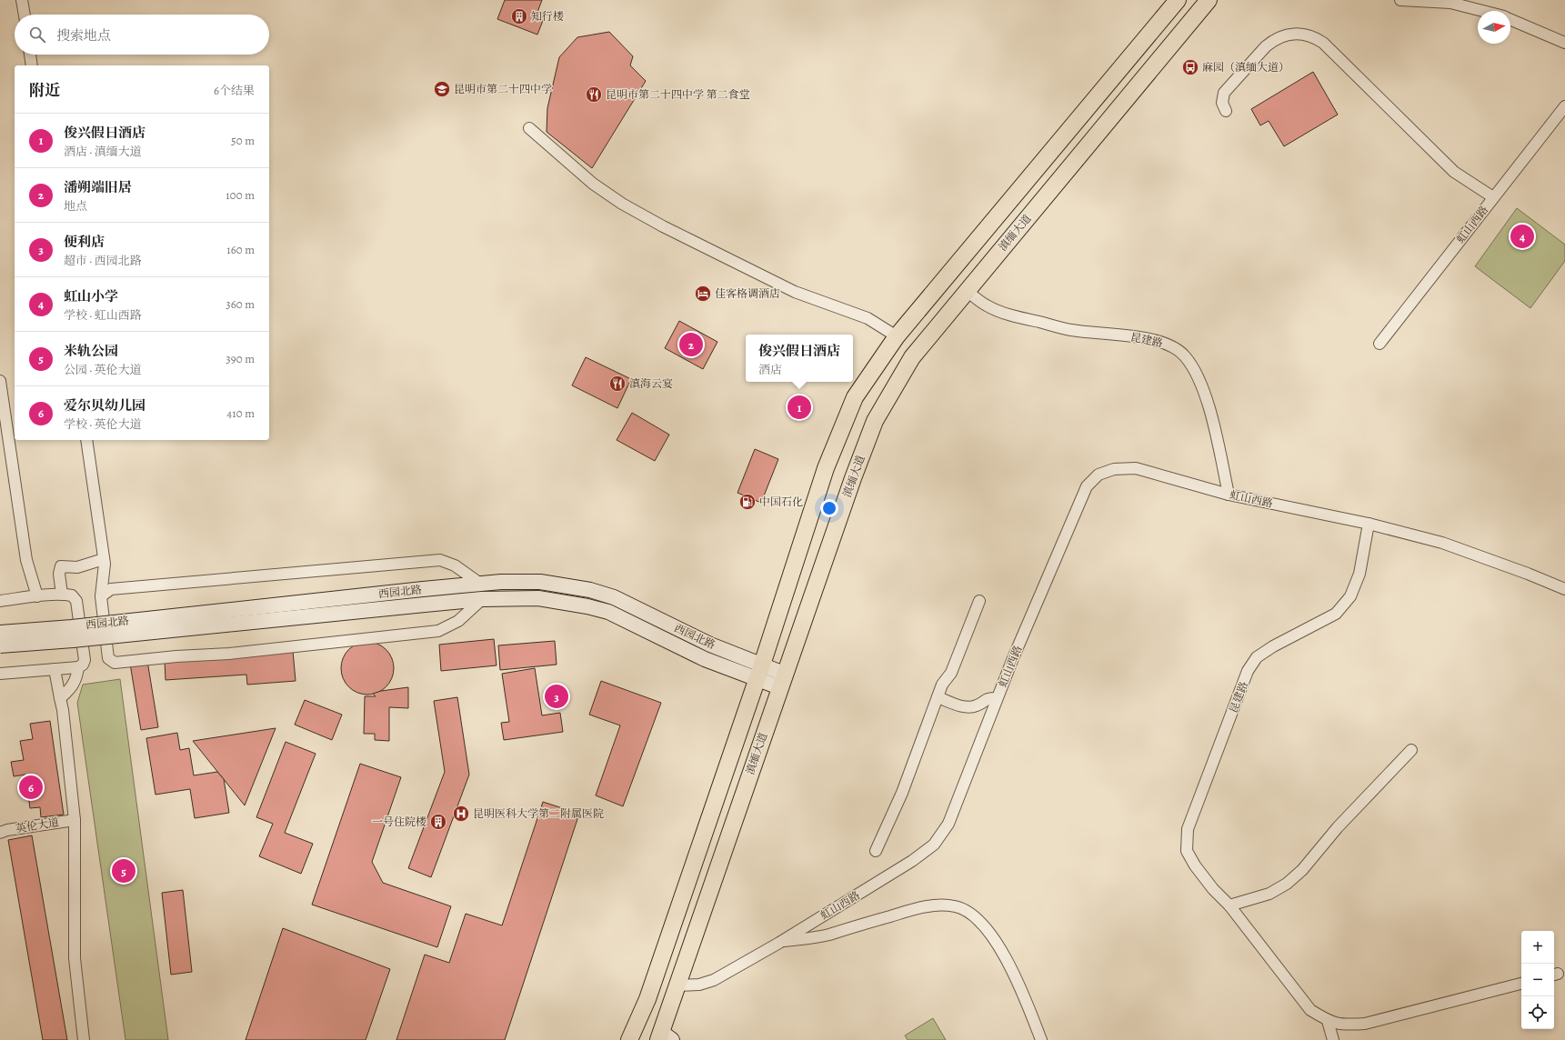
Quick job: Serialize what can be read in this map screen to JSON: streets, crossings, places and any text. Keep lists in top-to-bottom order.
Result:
{
  "streets": {
    "main road": ["滇缅大道", "西园北路"],
    "street": ["虹山西路", "昆建路", "英伦大道"]
  },
  "crossings": [
    ["虹山西路", "滇缅大道"],
    ["虹山西路", "昆建路"],
    ["滇缅大道", "昆建路"],
    ["滇缅大道", "西园北路"]
  ],
  "places": {
    "building": ["知行楼", "一号住院楼"],
    "bus stop": ["麻园（滇缅大道）"],
    "school or university": ["昆明市第二十四中学"],
    "restaurant": ["昆明市第二十四中学 第二食堂", "滇海云宴"],
    "hotel": ["佳客格调酒店"],
    "fuel station": ["中国石化"],
    "hospital": ["昆明医科大学第二附属医院"]
  },
  "north": "right",
  "page": {
    "search": "搜索地点",
    "heading": ["附近", "6个结果"],
    "list": [
      {
        "mark": "1",
        "name": "俊兴假日酒店",
        "note": "酒店 · 滇缅大道",
        "value": "50 m"
      },
      {
        "mark": "2",
        "name": "潘朔端旧居",
        "note": "地点",
        "value": "100 m"
      },
      {
        "mark": "3",
        "name": "便利店",
        "note": "超市 · 西园北路",
        "value": "160 m"
      },
      {
        "mark": "4",
        "name": "虹山小学",
        "note": "学校 · 虹山西路",
        "value": "360 m"
      },
      {
        "mark": "5",
        "name": "米轨公园",
        "note": "公园 · 英伦大道",
        "value": "390 m"
      },
      {
        "mark": "6",
        "name": "爱尔贝幼儿园",
        "note": "学校 · 英伦大道",
        "value": "410 m"
      }
    ],
    "pins": [
      "4",
      "2",
      "1",
      "3",
      "6",
      "5"
    ],
    "popup": ["俊兴假日酒店", "酒店"],
    "map_buttons": ["+", "−"]
  }
}
